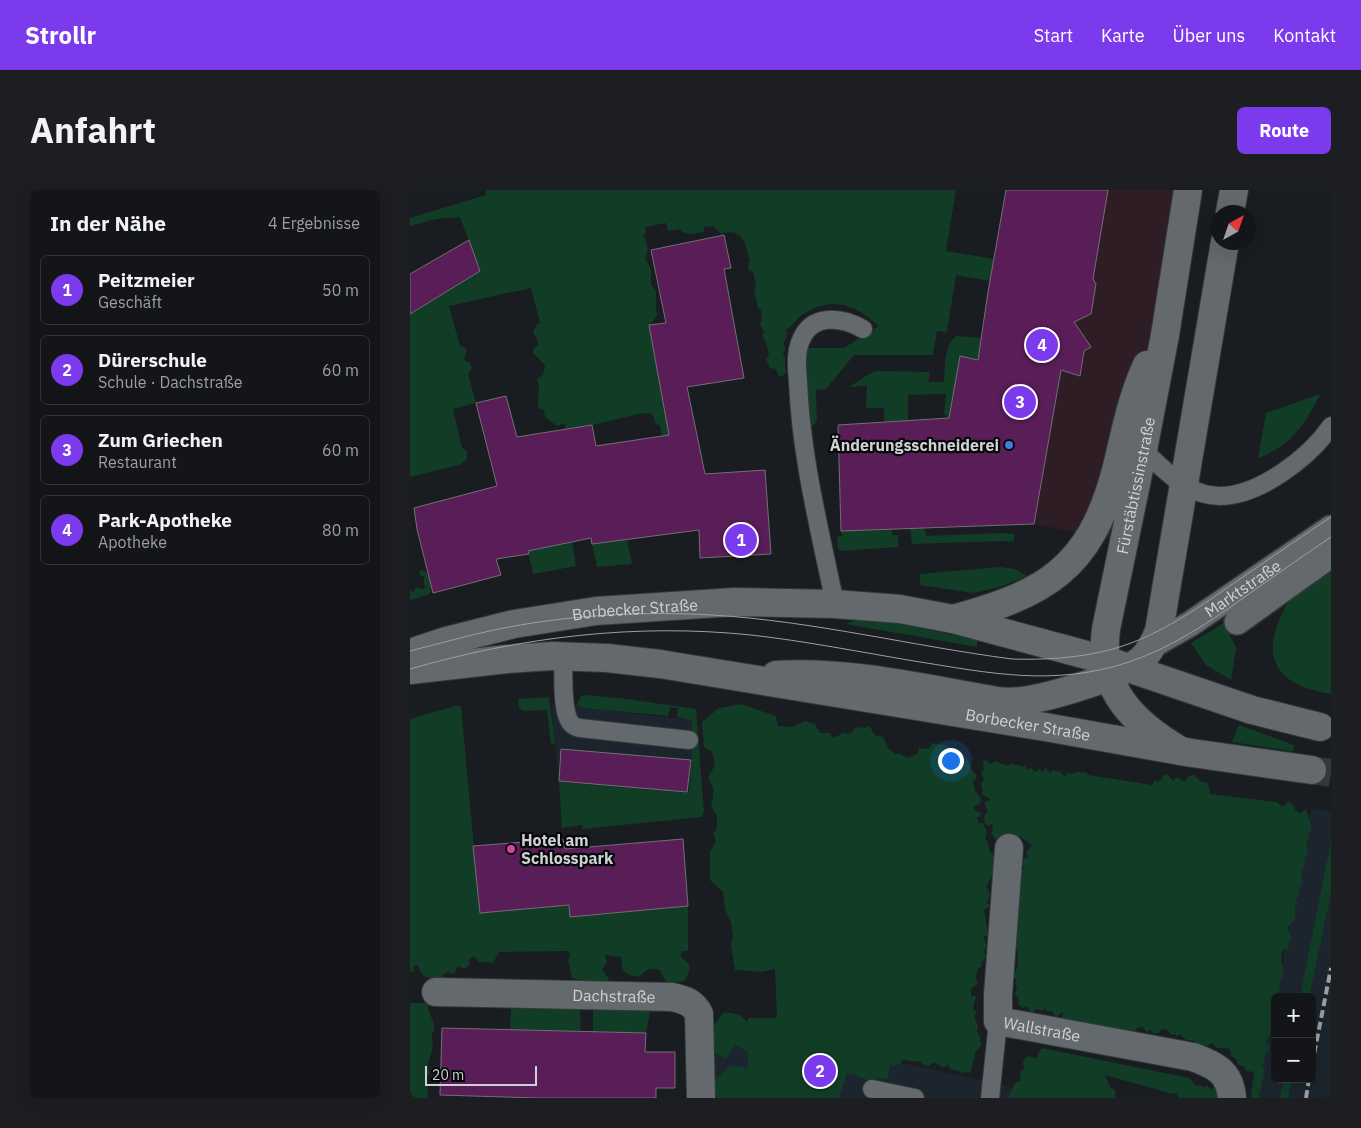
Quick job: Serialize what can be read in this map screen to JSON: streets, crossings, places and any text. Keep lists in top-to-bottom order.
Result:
{
  "streets": {
    "street": [
      "Fürstäbtissinstraße",
      "Marktstraße",
      "Borbecker Straße",
      "Dachstraße",
      "Wallstraße"
    ]
  },
  "crossings": [
    ["Fürstäbtissinstraße", "Borbecker Straße"]
  ],
  "places": ["Änderungsschneiderei", "Hotel am Schlosspark"],
  "scale_bar": "20 m",
  "north": "top right",
  "page": {
    "header": "Strollr",
    "nav": [
      "Start",
      "Karte",
      "Über uns",
      "Kontakt"
    ],
    "title": "Anfahrt",
    "buttons": "Route",
    "heading": ["In der Nähe", "4 Ergebnisse"],
    "list": [
      {
        "mark": "1",
        "name": "Peitzmeier",
        "note": "Geschäft",
        "value": "50 m"
      },
      {
        "mark": "2",
        "name": "Dürerschule",
        "note": "Schule · Dachstraße",
        "value": "60 m"
      },
      {
        "mark": "3",
        "name": "Zum Griechen",
        "note": "Restaurant",
        "value": "60 m"
      },
      {
        "mark": "4",
        "name": "Park-Apotheke",
        "note": "Apotheke",
        "value": "80 m"
      }
    ],
    "pins": [
      "4",
      "3",
      "1",
      "2"
    ],
    "map_buttons": ["+", "−"],
    "scale": "20 m"
  }
}
